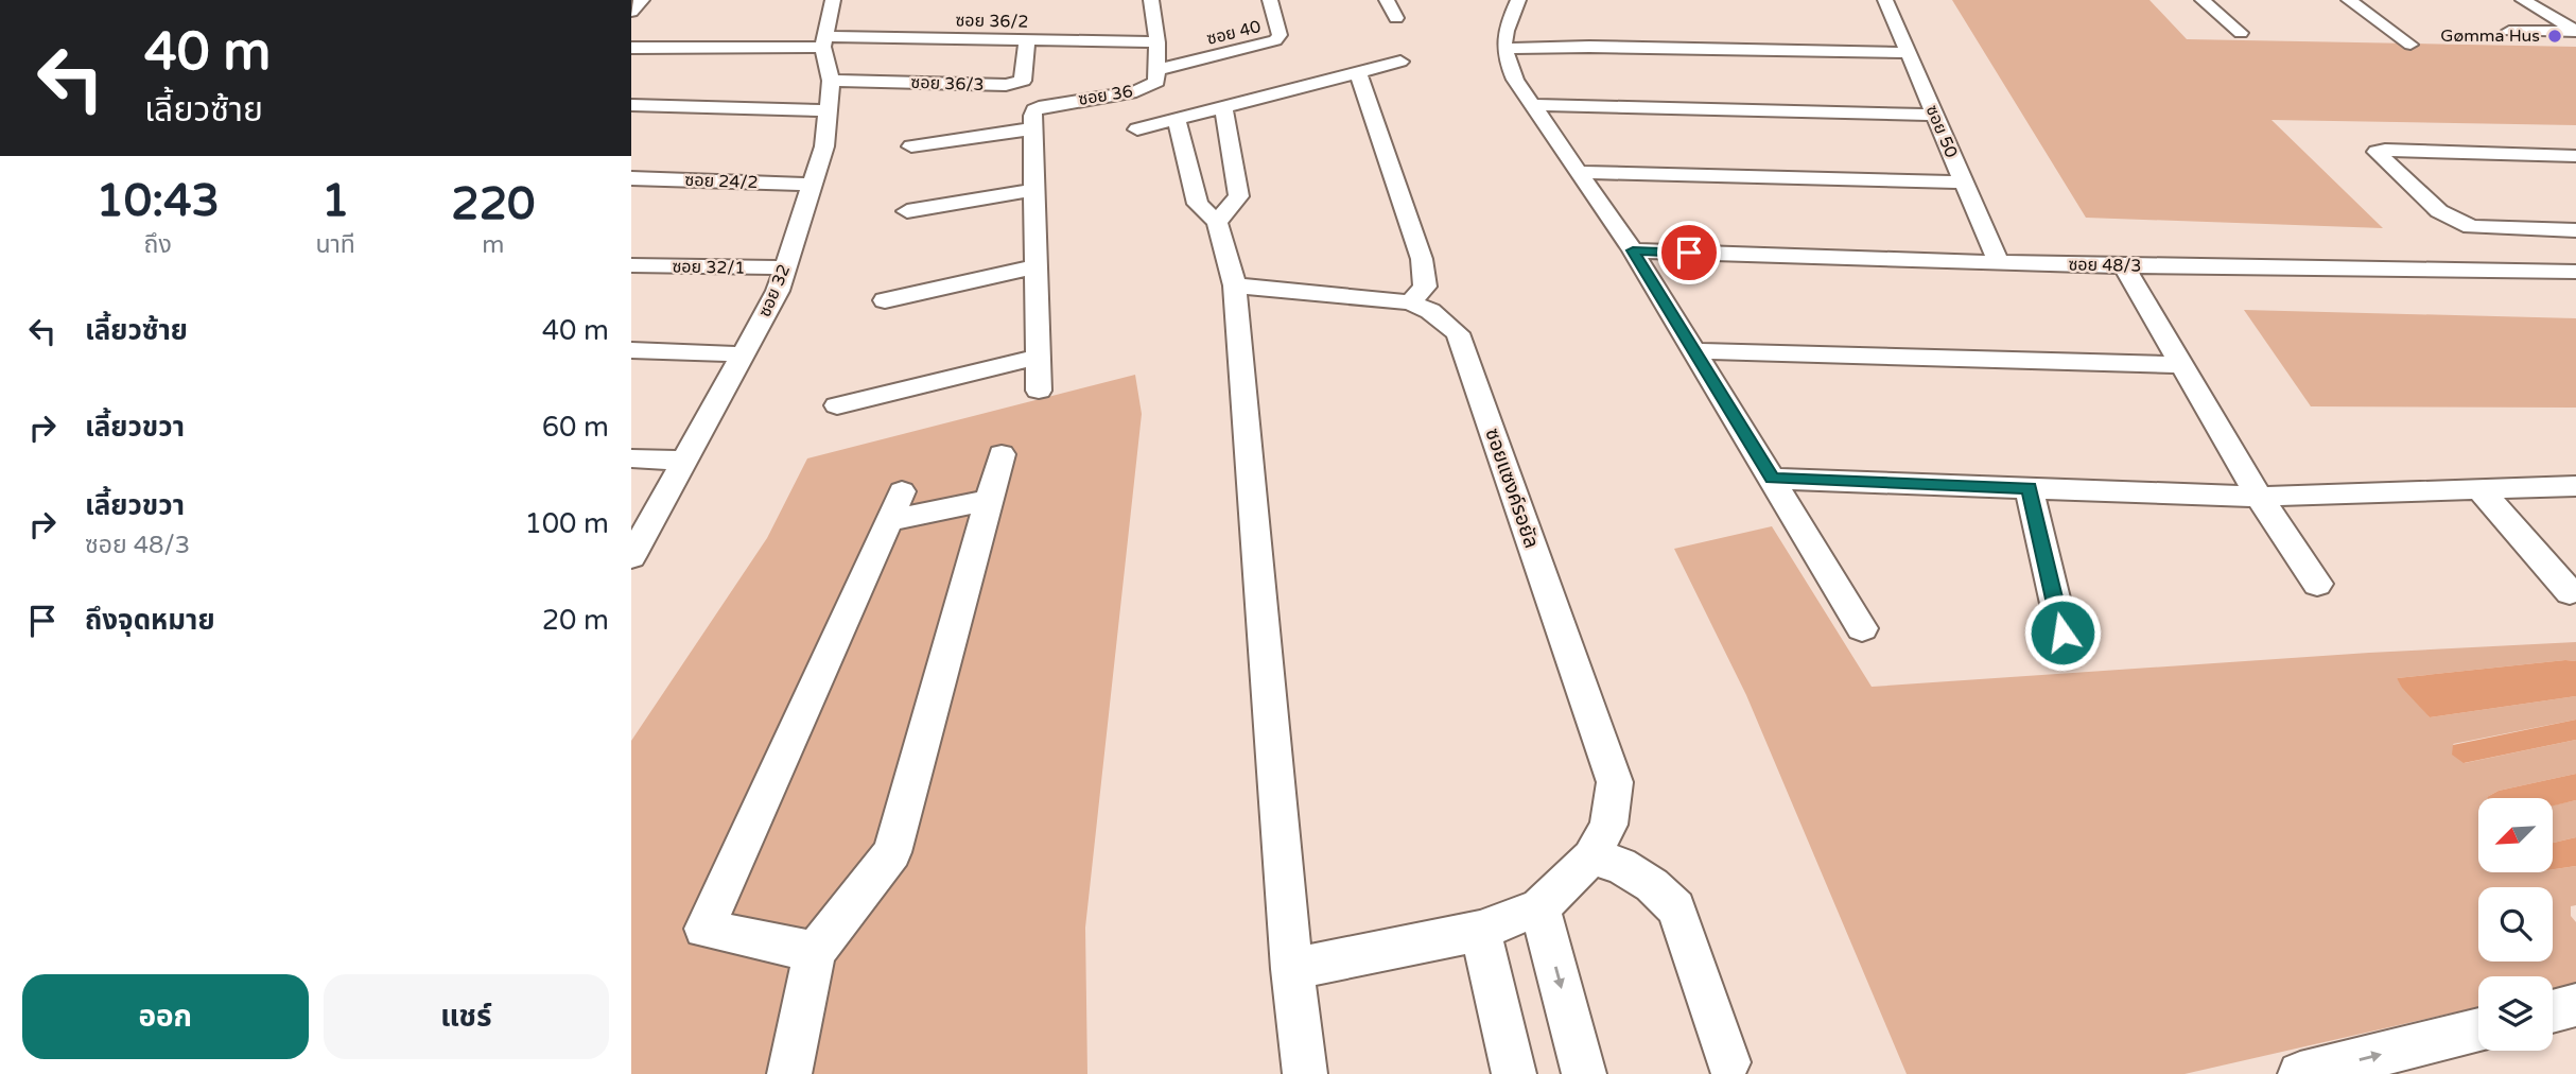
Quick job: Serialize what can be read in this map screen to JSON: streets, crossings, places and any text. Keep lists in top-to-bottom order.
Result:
{
  "streets": {
    "street": [
      "ซอย 36/2",
      "ซอย 40",
      "ซอย 36/3",
      "ซอย 36",
      "ซอย 50",
      "ซอย 24/2",
      "ซอย 48/3",
      "ซอย 32/1",
      "ซอย 32",
      "ซอยแซงค์รอยัล"
    ]
  },
  "crossings": [
    ["ซอย 36/2", "ซอย 36/3"],
    ["ซอย 36/2", "ซอย 36"],
    ["ซอย 36/2", "ซอย 32"],
    ["ซอย 40", "ซอย 36"],
    ["ซอย 36/3", "ซอย 32"],
    ["ซอย 50", "ซอย 48/3"],
    ["ซอย 24/2", "ซอย 32"],
    ["ซอย 32/1", "ซอย 32"]
  ],
  "places": ["Gømma Hus"],
  "north": "bottom left",
  "page": {
    "turn": ["40 m", "เลี้ยวซ้าย"],
    "eta": [
      "10:43",
      "ถึง",
      "1",
      "นาที",
      "220",
      "m"
    ],
    "list": [
      {
        "name": "เลี้ยวซ้าย",
        "value": "40 m"
      },
      {
        "name": "เลี้ยวขวา",
        "value": "60 m"
      },
      {
        "name": "เลี้ยวขวา",
        "note": "ซอย 48/3",
        "value": "100 m"
      },
      {
        "name": "ถึงจุดหมาย",
        "value": "20 m"
      }
    ],
    "buttons": ["ออก", "แชร์"]
  }
}
